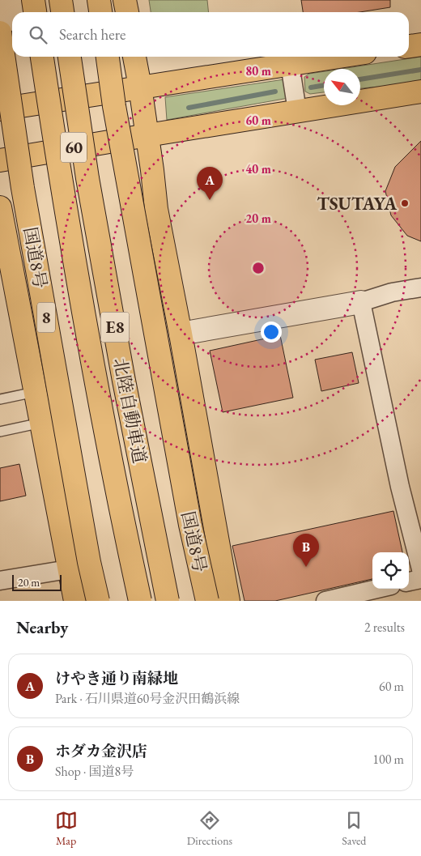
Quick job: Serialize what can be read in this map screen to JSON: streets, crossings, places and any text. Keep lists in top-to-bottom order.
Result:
{
  "streets": {
    "main road": [
      "60",
      "国道8号",
      "8",
      "E8",
      "北陸自動車道"
    ]
  },
  "places": ["TSUTAYA"],
  "scale_bar": "20 m",
  "north": "top left",
  "page": {
    "search": "Search here",
    "pins": ["A", "B"],
    "scale": "20 m",
    "heading": ["Nearby", "2 results"],
    "list": [
      {
        "mark": "A",
        "name": "けやき通り南緑地",
        "note": "Park · 石川県道60号金沢田鶴浜線",
        "value": "60 m"
      },
      {
        "mark": "B",
        "name": "ホダカ金沢店",
        "note": "Shop · 国道8号",
        "value": "100 m"
      }
    ],
    "nav": ["Map", "Directions", "Saved"]
  },
  "rings": [
    "80 m",
    "60 m",
    "40 m",
    "20 m"
  ]
}
